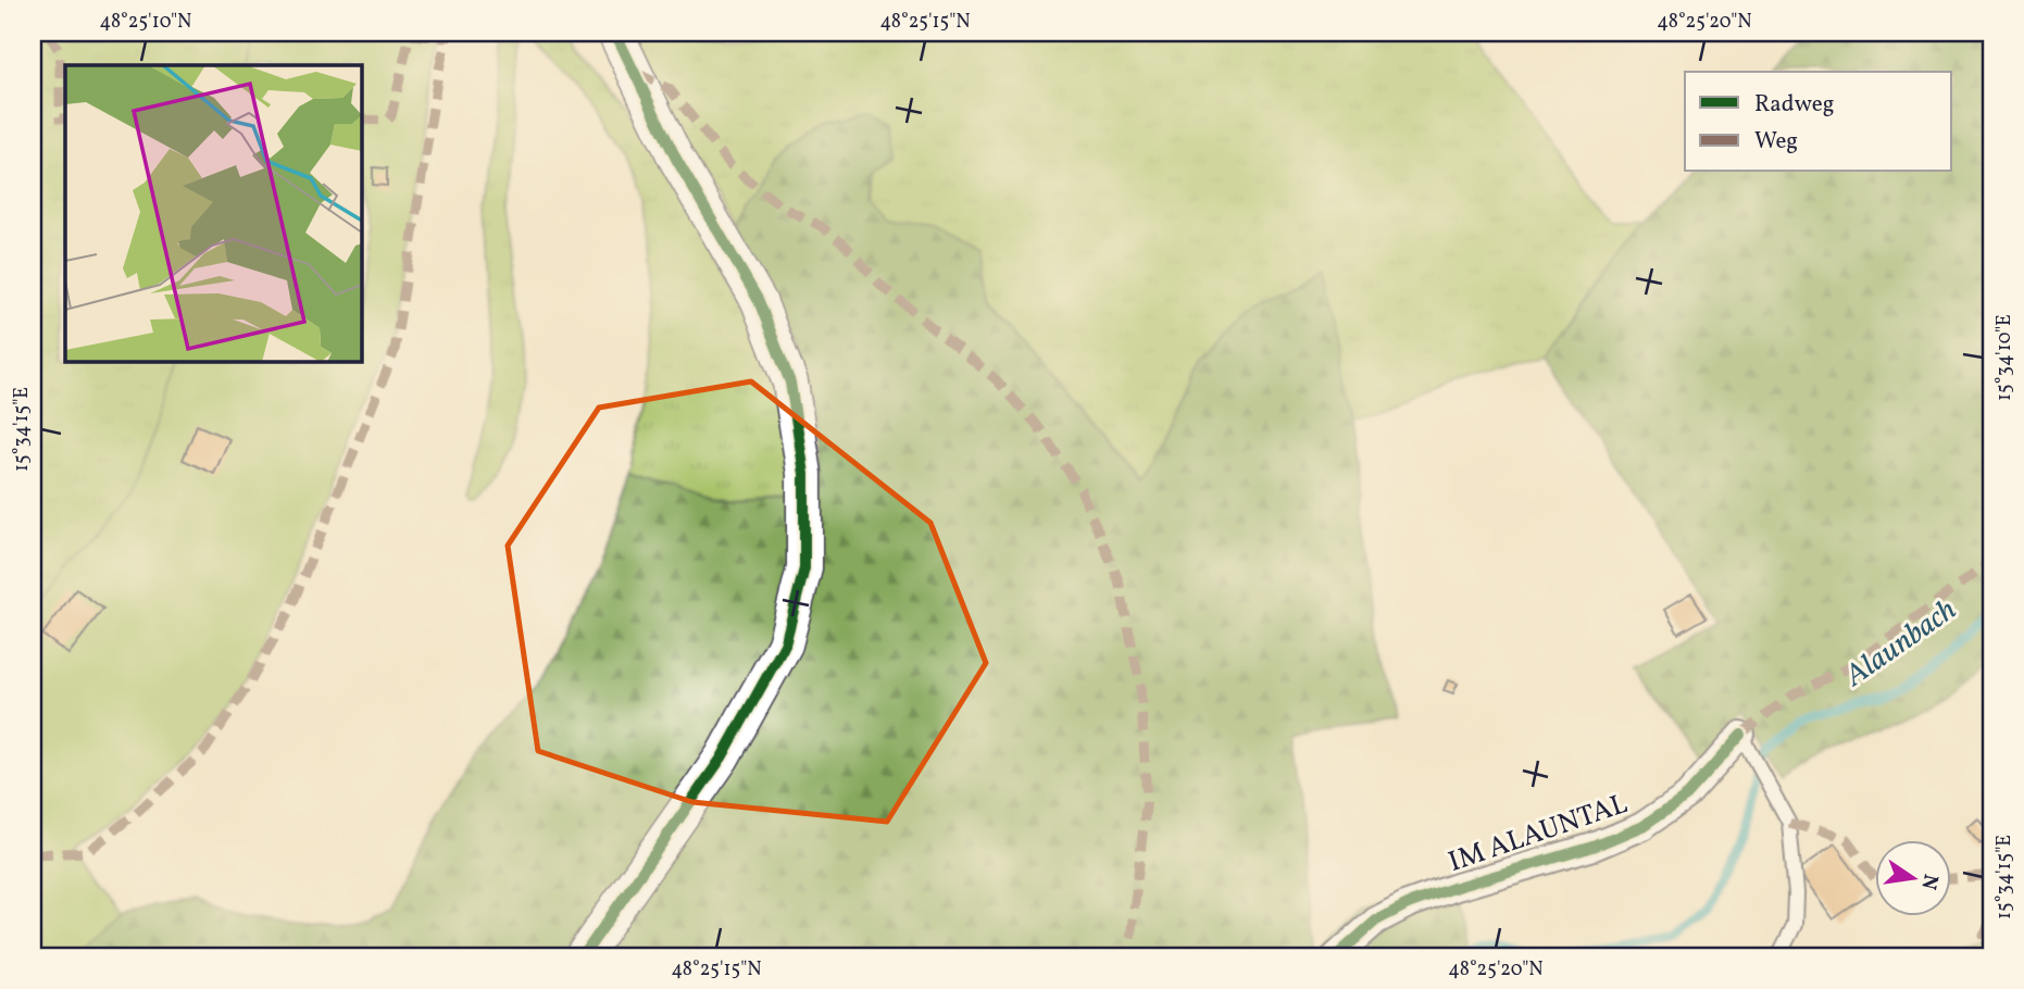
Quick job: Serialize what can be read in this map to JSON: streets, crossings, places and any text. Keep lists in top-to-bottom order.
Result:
{
  "streets": {
    "street": ["IM ALAUNTAL"]
  },
  "water": ["Alaunbach"],
  "legend": ["Radweg", "Weg"],
  "north": "right",
  "coordinates": [
    "48°25'10\"N",
    "48°25'15\"N",
    "48°25'20\"N",
    "15°34'10\"E",
    "15°34'15\"E"
  ]
}
